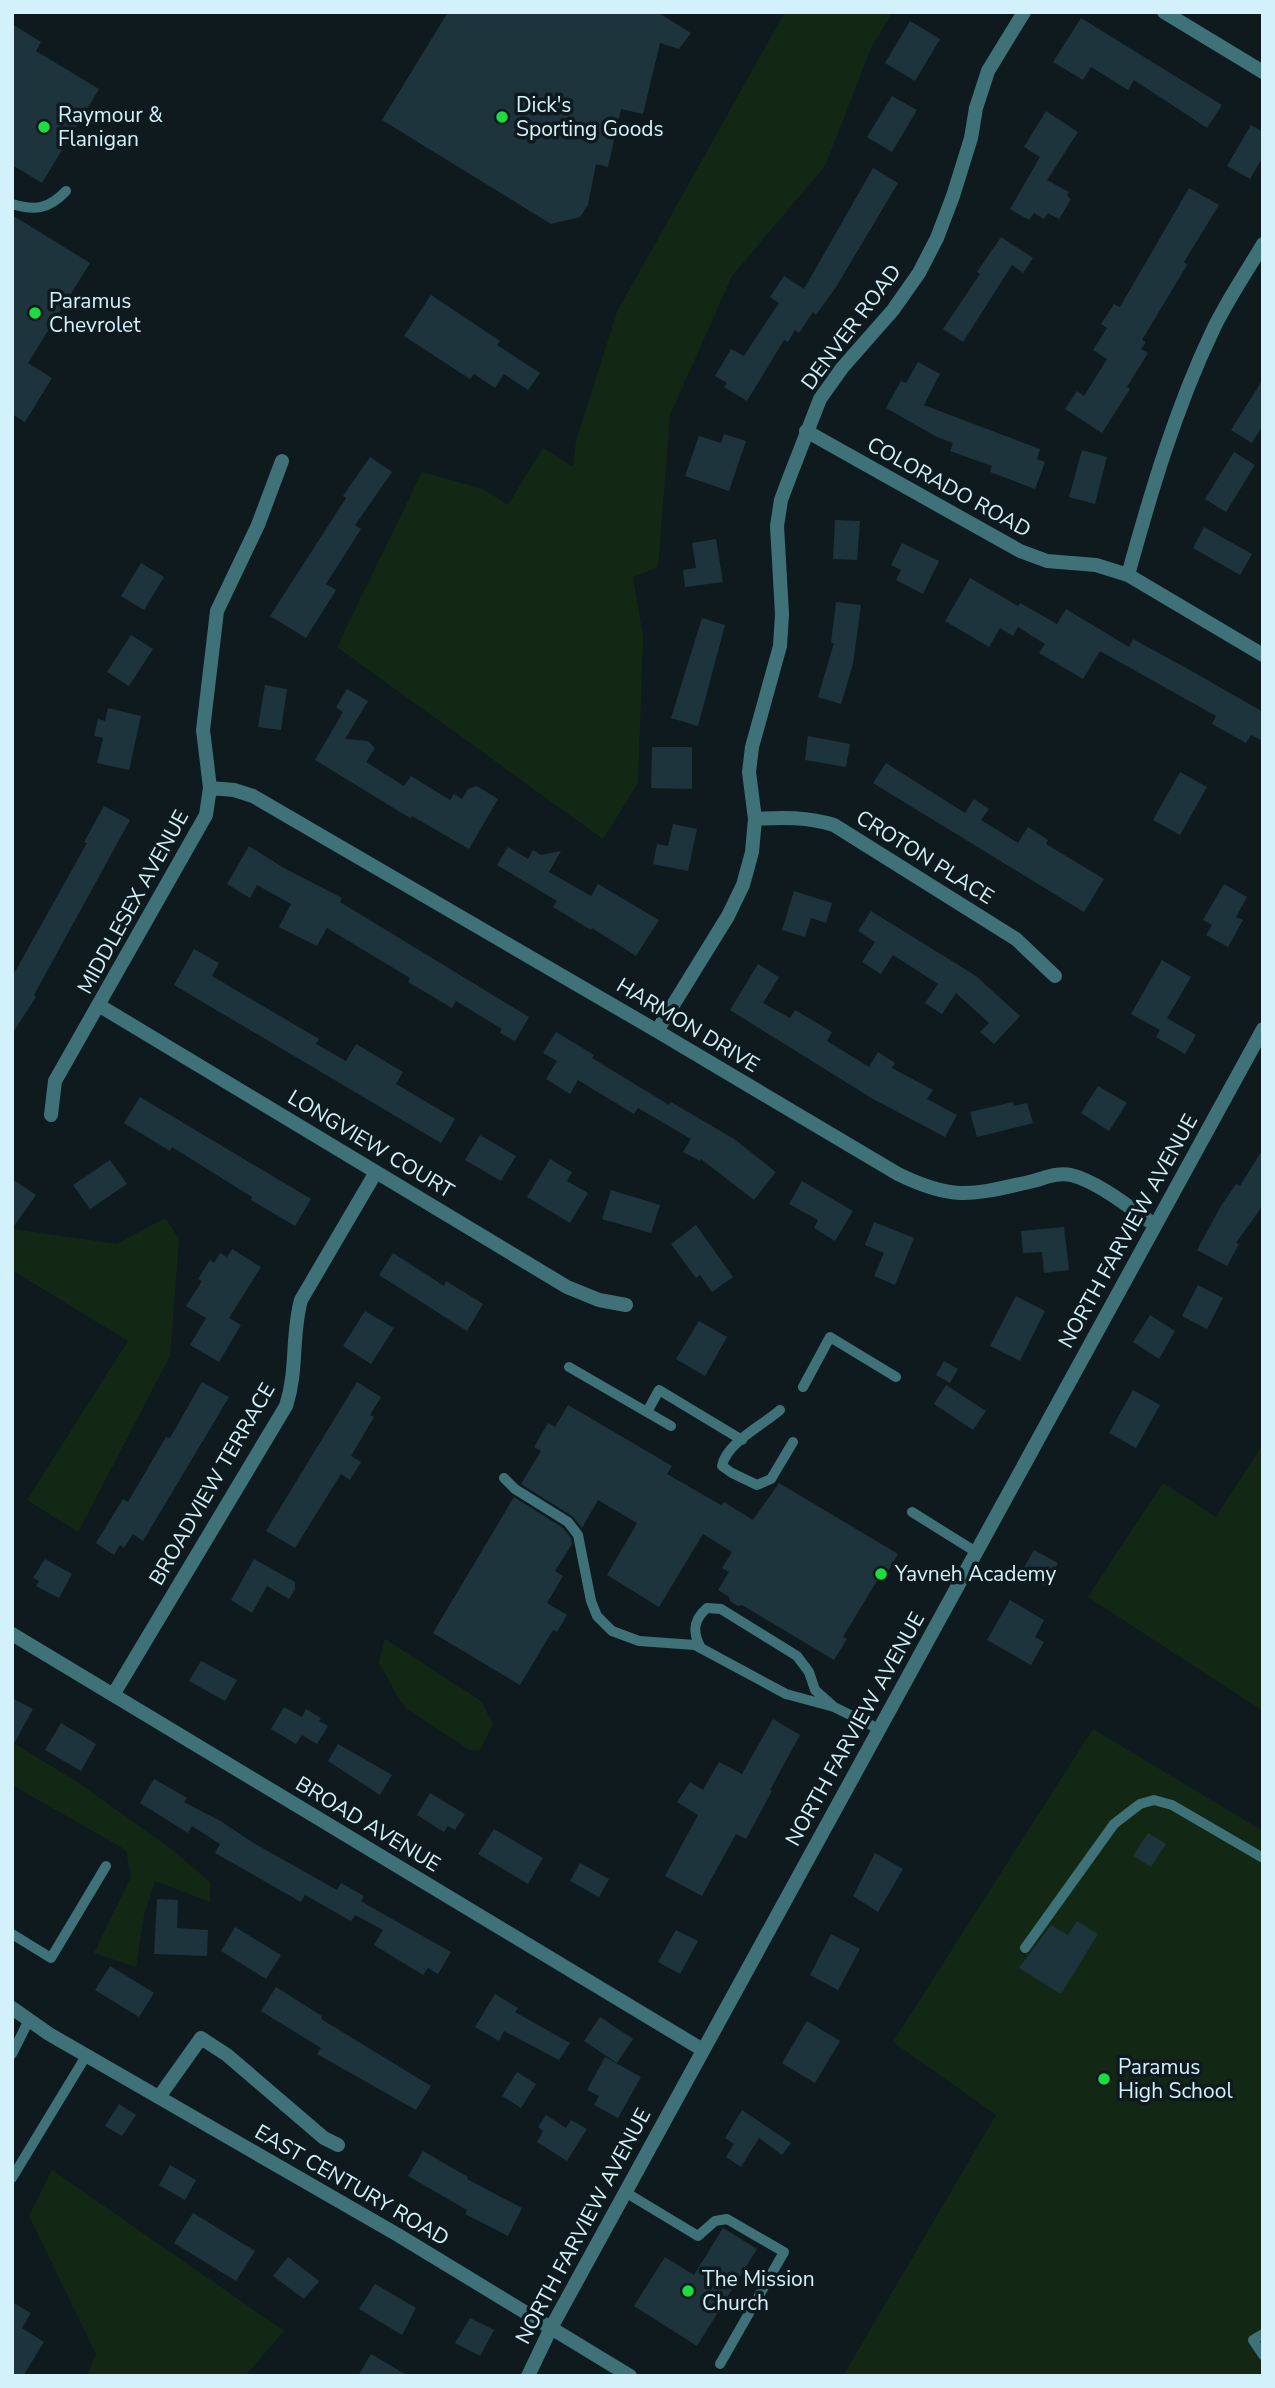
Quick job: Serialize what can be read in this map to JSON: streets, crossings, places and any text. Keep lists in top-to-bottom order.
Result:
{
  "streets": {
    "street": [
      "DENVER ROAD",
      "COLORADO ROAD",
      "CROTON PLACE",
      "MIDDLESEX AVENUE",
      "HARMON DRIVE",
      "LONGVIEW COURT",
      "NORTH FARVIEW AVENUE",
      "BROADVIEW TERRACE",
      "BROAD AVENUE",
      "EAST CENTURY ROAD"
    ]
  },
  "crossings": [
    ["DENVER ROAD", "COLORADO ROAD"],
    ["DENVER ROAD", "CROTON PLACE"],
    ["DENVER ROAD", "HARMON DRIVE"],
    ["MIDDLESEX AVENUE", "HARMON DRIVE"],
    ["MIDDLESEX AVENUE", "LONGVIEW COURT"],
    ["HARMON DRIVE", "NORTH FARVIEW AVENUE"],
    ["LONGVIEW COURT", "BROADVIEW TERRACE"],
    ["NORTH FARVIEW AVENUE", "BROAD AVENUE"],
    ["NORTH FARVIEW AVENUE", "EAST CENTURY ROAD"],
    ["BROADVIEW TERRACE", "BROAD AVENUE"]
  ],
  "places": [
    "Dick's Sporting Goods",
    "Raymour & Flanigan",
    "Paramus Chevrolet",
    "Yavneh Academy",
    "Paramus High School",
    "The Mission Church"
  ]
}
